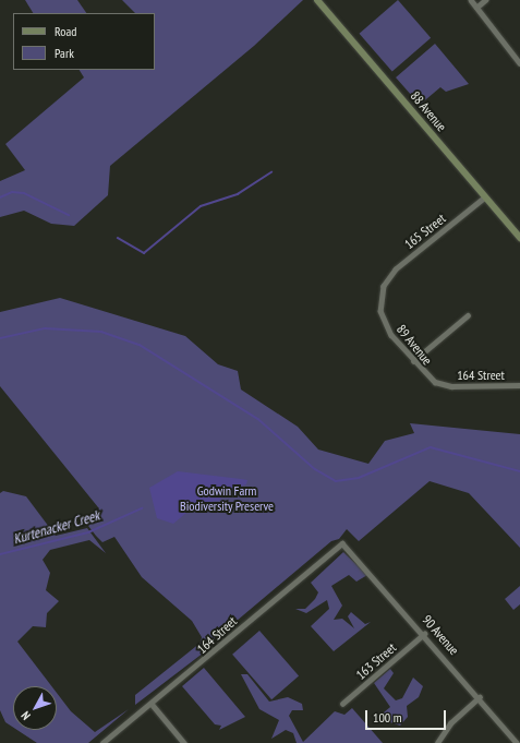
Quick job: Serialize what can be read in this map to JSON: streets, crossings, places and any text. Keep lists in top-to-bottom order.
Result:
{
  "streets": {
    "main road": ["88 Avenue"],
    "street": [
      "165 Street",
      "89 Avenue",
      "164 Street",
      "90 Avenue",
      "163 Street"
    ]
  },
  "crossings": [
    ["88 Avenue", "165 Street"],
    ["165 Street", "89 Avenue"],
    ["89 Avenue", "164 Street"],
    ["164 Street", "90 Avenue"],
    ["90 Avenue", "163 Street"]
  ],
  "water": ["Kurtenacker Creek"],
  "parks": ["Godwin Farm Biodiversity Preserve"],
  "legend": ["Road", "Park"],
  "scale_bar": "100 m",
  "north": "bottom left"
}
